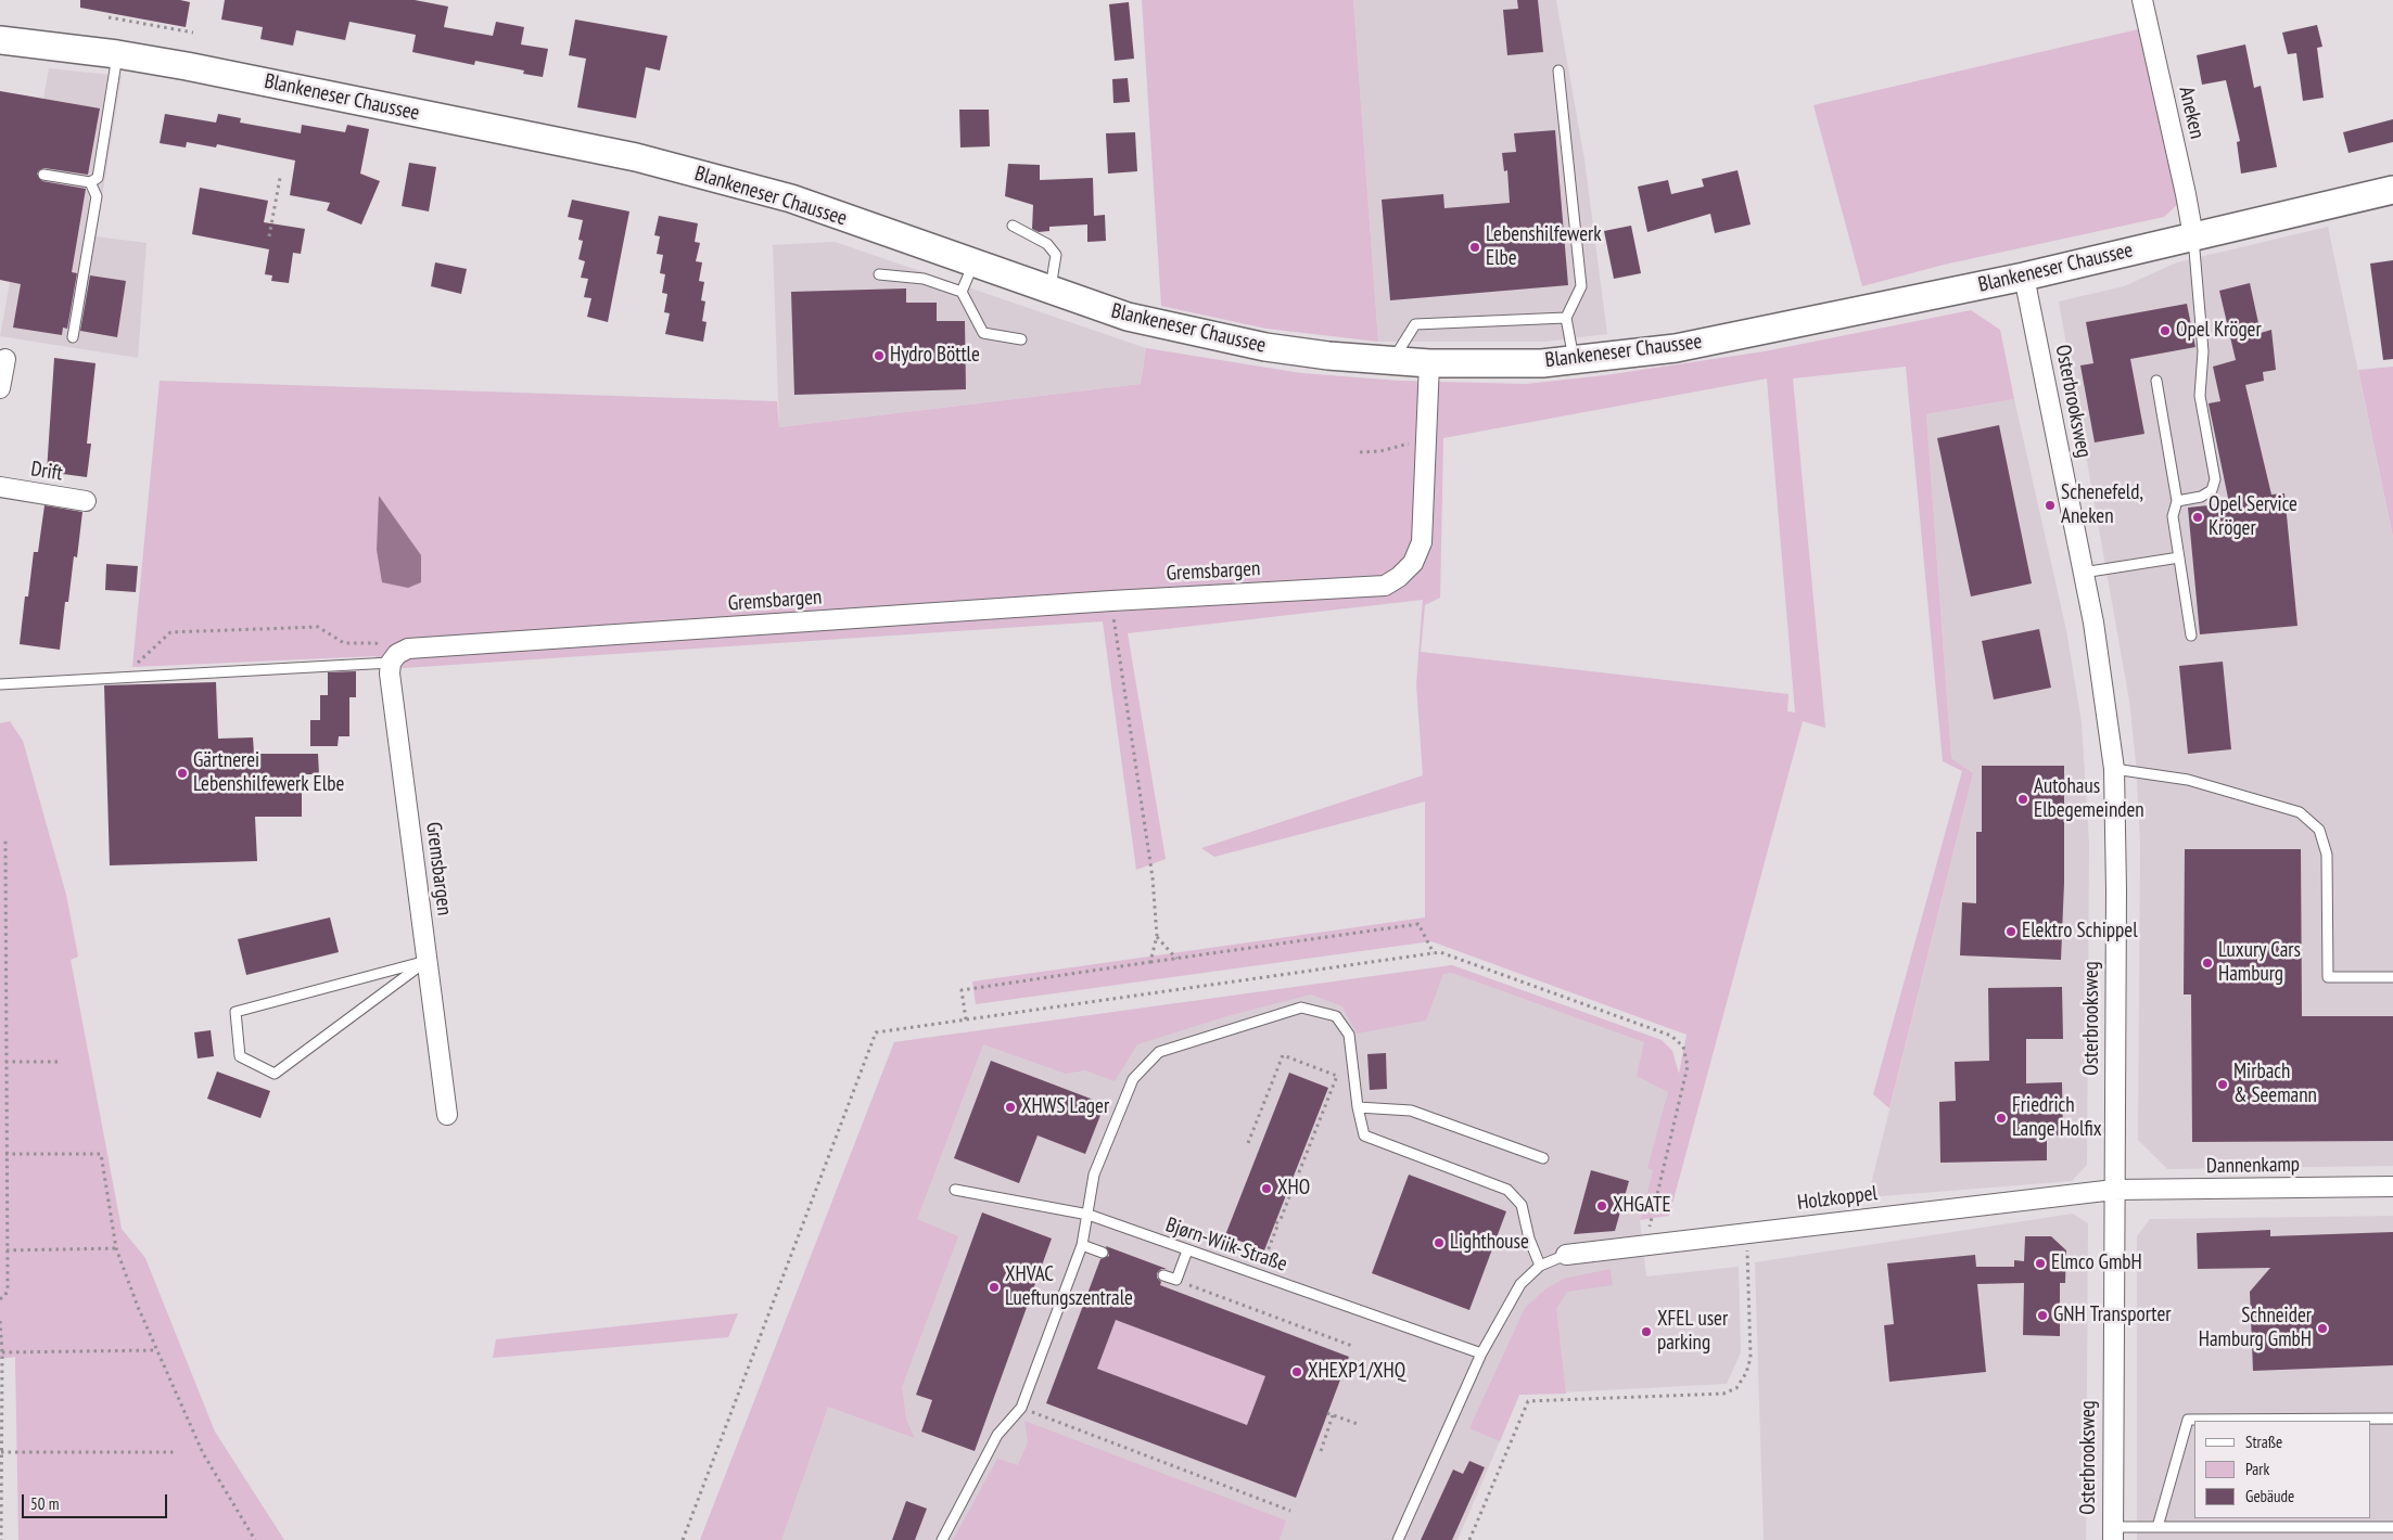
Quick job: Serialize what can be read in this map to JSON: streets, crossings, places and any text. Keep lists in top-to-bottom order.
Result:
{
  "streets": {
    "main road": ["Blankeneser Chaussee"],
    "street": [
      "Aneken",
      "Osterbrooksweg",
      "Drift",
      "Gremsbargen",
      "Dannenkamp",
      "Holzkoppel"
    ],
    "lane": ["Bjørn-Wiik-Straße"]
  },
  "crossings": [
    ["Blankeneser Chaussee", "Aneken"],
    ["Blankeneser Chaussee", "Osterbrooksweg"],
    ["Blankeneser Chaussee", "Gremsbargen"],
    ["Osterbrooksweg", "Dannenkamp"],
    ["Osterbrooksweg", "Holzkoppel"],
    ["Dannenkamp", "Holzkoppel"]
  ],
  "places": [
    "Lebenshilfewerk Elbe",
    "Opel Kröger",
    "Hydro Böttle",
    "Schenefeld, Aneken",
    "Opel Service Kröger",
    "Gärtnerei Lebenshilfewerk Elbe",
    "Autohaus Elbegemeinden",
    "Elektro Schippel",
    "Luxury Cars Hamburg",
    "Mirbach & Seemann",
    "XHWS Lager",
    "Friedrich Lange Holfix",
    "XHO",
    "XHGATE",
    "Lighthouse",
    "Elmco GmbH",
    "XHVAC Lueftungszentrale",
    "GNH Transporter",
    "Schneider Hamburg GmbH",
    "XFEL user parking",
    "XHEXP1/XHQ"
  ],
  "legend": ["Straße", "Park", "Gebäude"],
  "scale_bar": "50 m"
}
